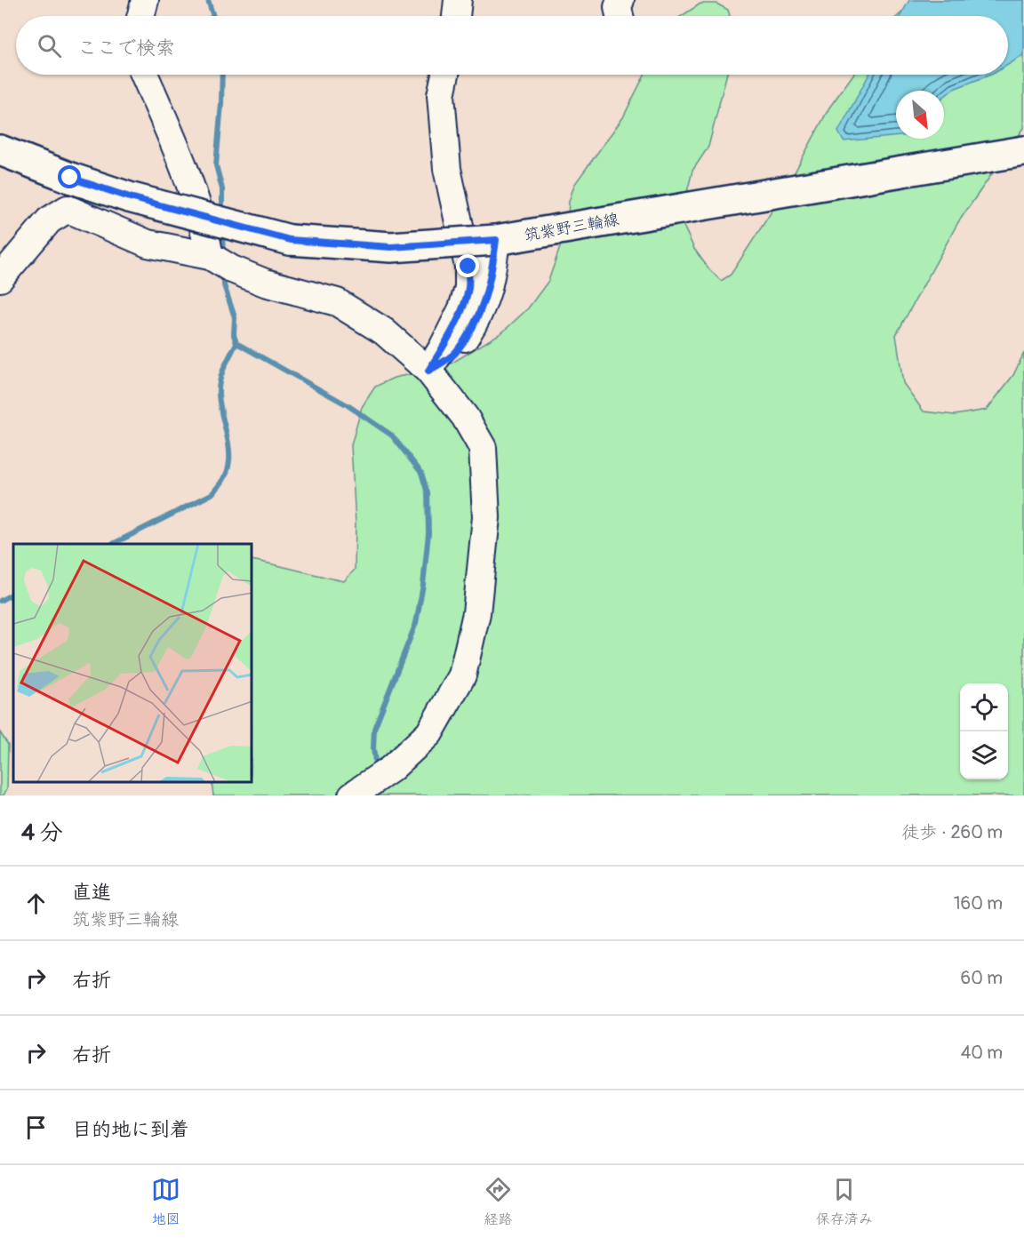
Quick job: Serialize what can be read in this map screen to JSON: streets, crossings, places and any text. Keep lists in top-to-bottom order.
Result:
{
  "streets": {
    "main road": ["筑紫野三輪線"]
  },
  "north": "bottom right",
  "page": {
    "search": "ここで検索",
    "heading": ["4 分", "徒歩 · 260 m"],
    "list": [
      ["直進", "筑紫野三輪線", "160 m"],
      ["右折", "60 m"],
      ["右折", "40 m"],
      "目的地に到着"
    ],
    "nav": ["地図", "経路", "保存済み"]
  }
}
